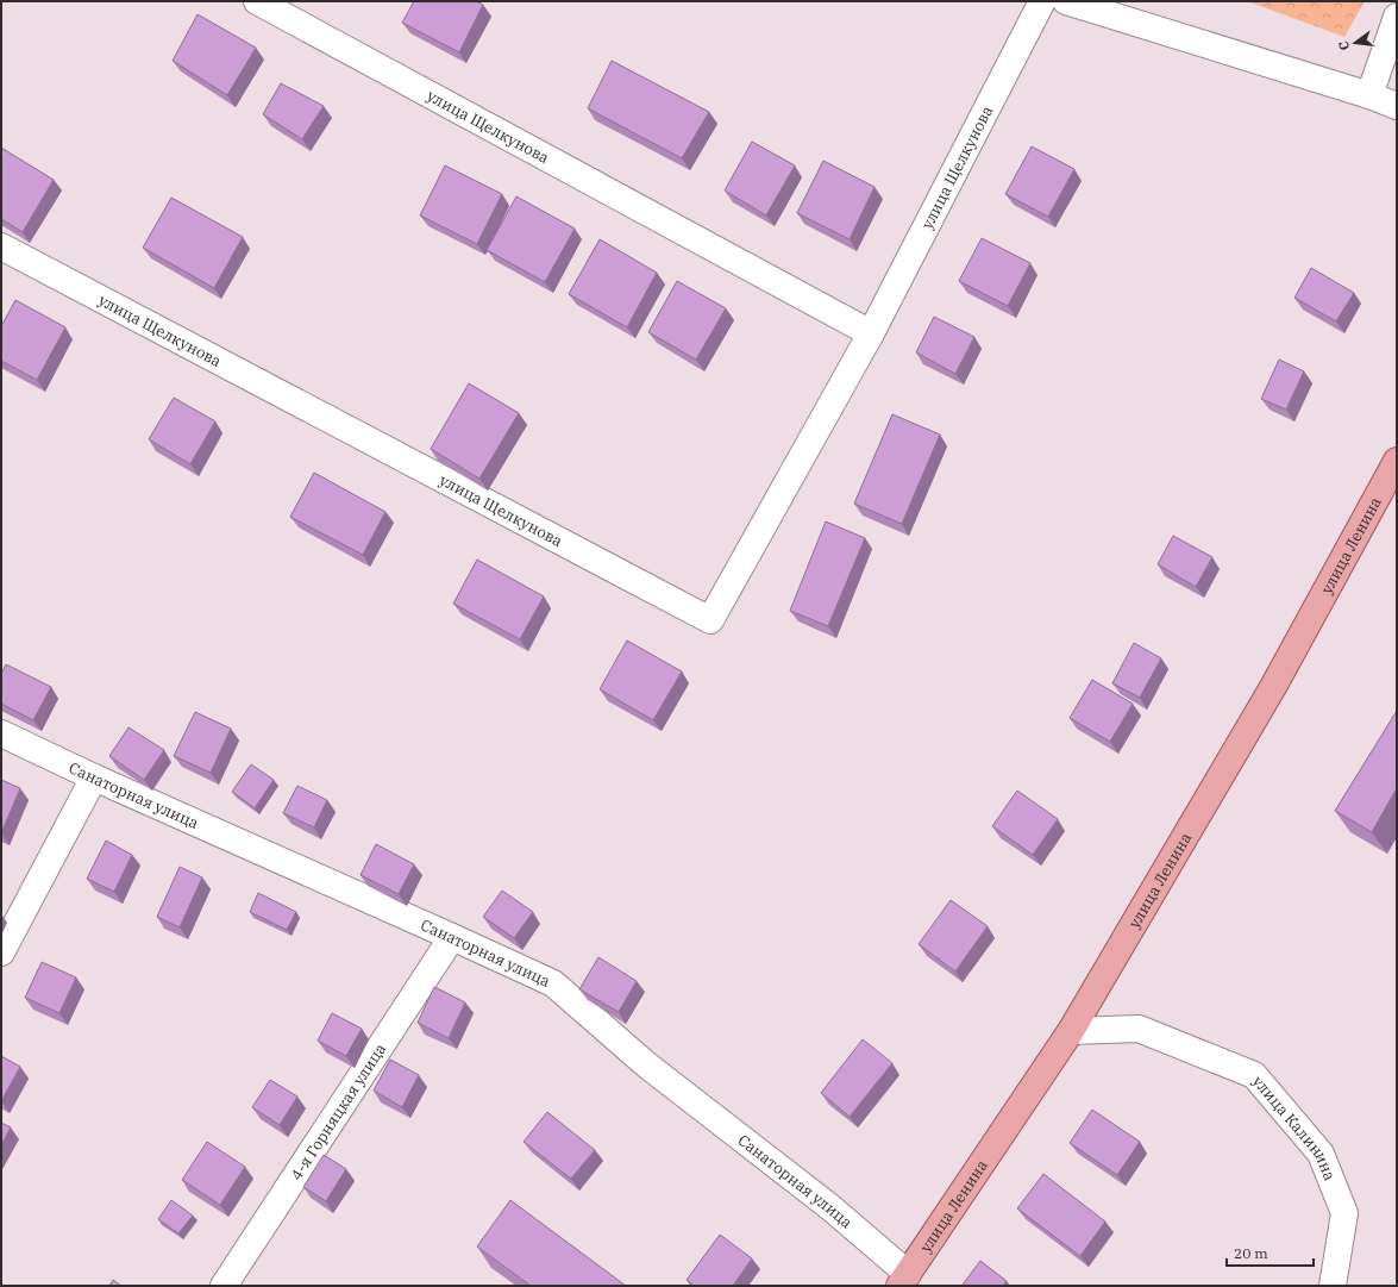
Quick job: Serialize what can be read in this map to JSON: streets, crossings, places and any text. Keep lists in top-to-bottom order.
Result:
{
  "streets": {
    "main road": ["улица Ленина"],
    "street": [
      "улица Щелкунова",
      "Санаторная улица",
      "4-я Горняцкая улица",
      "улица Калинина"
    ]
  },
  "crossings": [
    ["улица Ленина", "Санаторная улица"],
    ["улица Ленина", "улица Калинина"],
    ["Санаторная улица", "4-я Горняцкая улица"]
  ],
  "scale_bar": "20 m",
  "north": "left"
}
